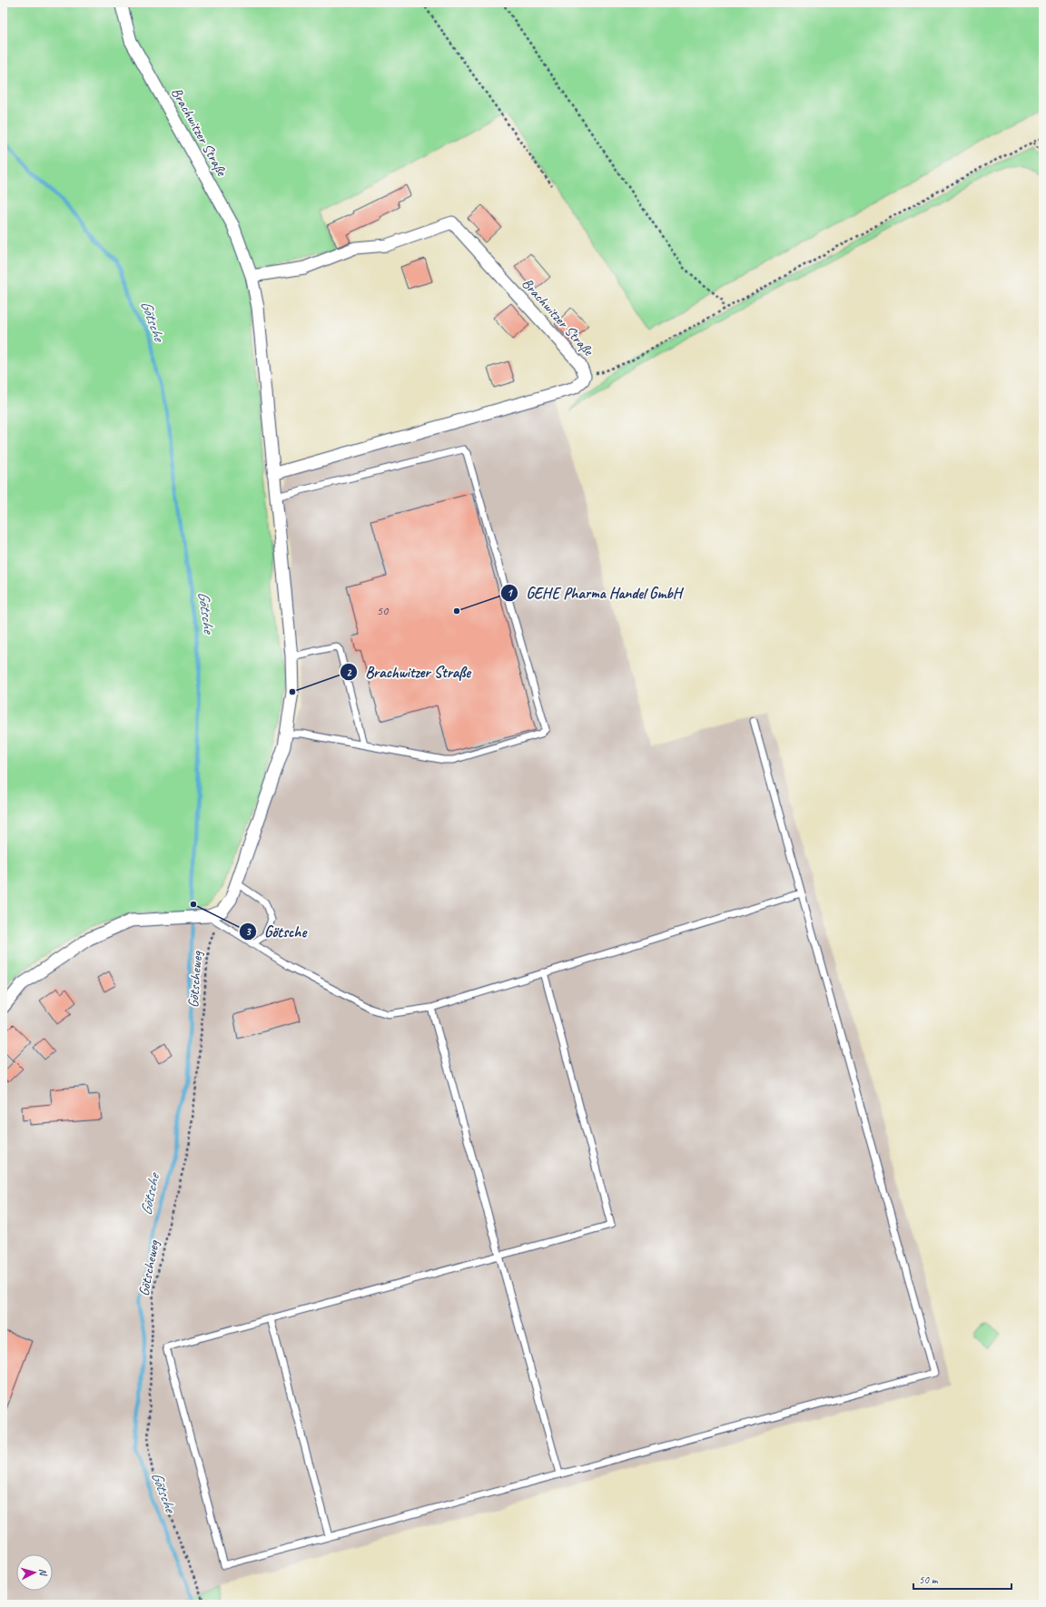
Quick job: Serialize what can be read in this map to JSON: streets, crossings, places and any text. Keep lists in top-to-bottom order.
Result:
{
  "streets": {
    "street": ["Brachwitzer Straße"],
    "path": ["Götscheweg"]
  },
  "crossings": [
    ["Brachwitzer Straße", "Götscheweg"]
  ],
  "water": ["Götsche"],
  "places": ["GEHE Pharma Handel GmbH", "Brachwitzer Straße", "Götsche"],
  "house_numbers": ["50"],
  "scale_bar": "50 m",
  "north": "right"
}
